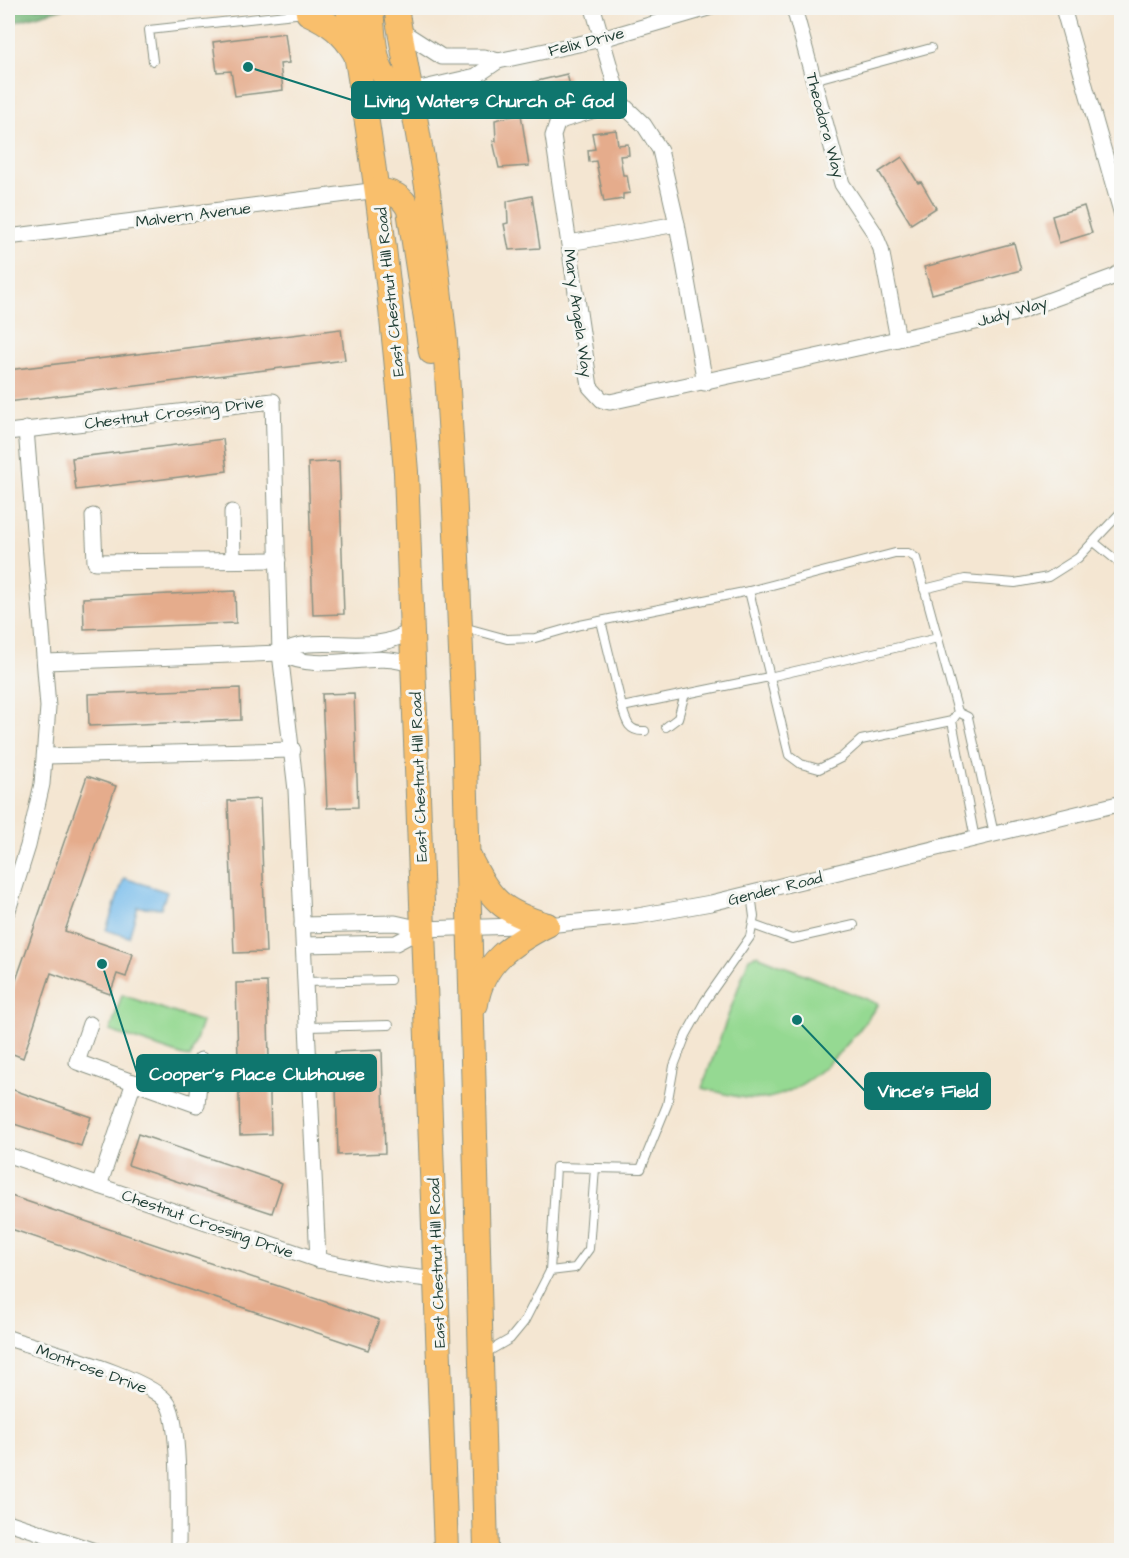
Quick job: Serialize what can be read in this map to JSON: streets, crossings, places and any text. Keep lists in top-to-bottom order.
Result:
{
  "streets": {
    "main road": ["East Chestnut Hill Road"],
    "street": [
      "Felix Drive",
      "Theodora Way",
      "Malvern Avenue",
      "Judy Way",
      "Mary Angela Way",
      "Chestnut Crossing Drive",
      "Gender Road",
      "Montrose Drive"
    ]
  },
  "crossings": [
    ["Theodora Way", "Judy Way"],
    ["Theodora Way", "Mary Angela Way"],
    ["Malvern Avenue", "East Chestnut Hill Road"],
    ["East Chestnut Hill Road", "Chestnut Crossing Drive"],
    ["East Chestnut Hill Road", "Gender Road"],
    ["Judy Way", "Mary Angela Way"]
  ],
  "places": ["Living Waters Church of God", "Cooper's Place Clubhouse", "Vince's Field"]
}
